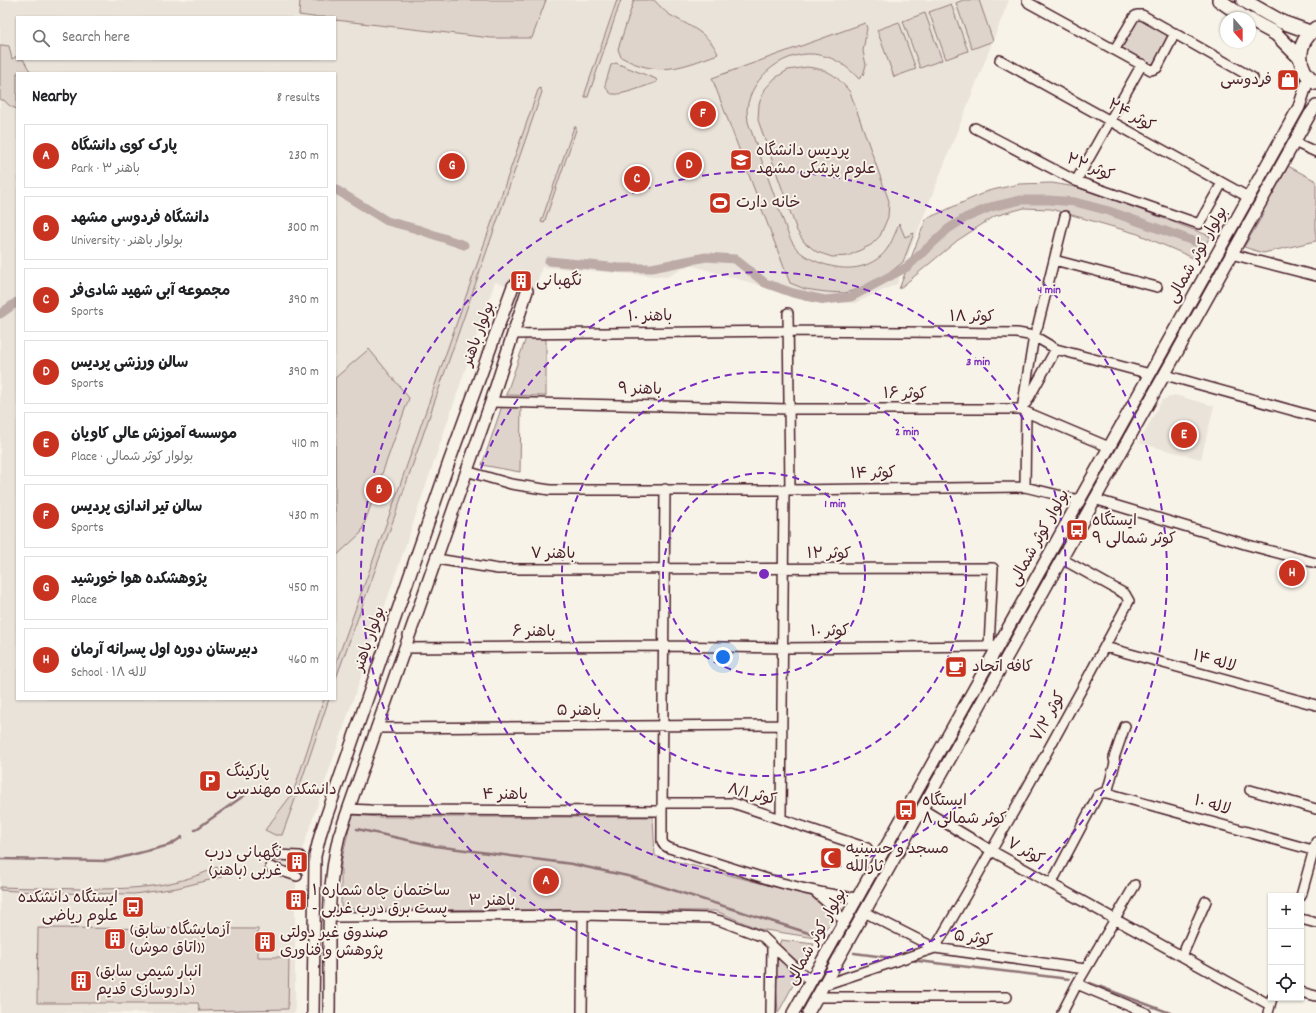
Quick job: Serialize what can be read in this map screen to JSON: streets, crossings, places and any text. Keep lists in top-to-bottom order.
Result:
{
  "streets": {
    "street": [
      "کوثر ۲۴",
      "کوثر ۲۲",
      "بولوار کوثر شمالی",
      "باهنر ۱۰",
      "کوثر ۱۸",
      "بولوار باهنر",
      "باهنر ۹",
      "کوثر ۱۶",
      "کوثر ۱۴",
      "باهنر ۷",
      "کوثر ۱۲",
      "باهنر ۶",
      "کوثر ۱۰",
      "لاله ۱۴",
      "باهنر ۵",
      "کوثر ۷/۲",
      "باهنر ۴",
      "کوثر ۸/۱",
      "لاله ۱۰",
      "کوثر ۷",
      "باهنر ۳",
      "کوثر ۵"
    ]
  },
  "crossings": [
    ["کوثر ۲۴", "کوثر ۲۲"],
    ["کوثر ۲۴", "بولوار کوثر شمالی"],
    ["بولوار کوثر شمالی", "کوثر ۱۸"],
    ["بولوار کوثر شمالی", "کوثر ۱۶"],
    ["بولوار کوثر شمالی", "کوثر ۱۴"],
    ["بولوار کوثر شمالی", "کوثر ۱۲"],
    ["بولوار کوثر شمالی", "کوثر ۱۰"],
    ["بولوار کوثر شمالی", "کوثر ۷/۲"],
    ["بولوار کوثر شمالی", "کوثر ۷"],
    ["بولوار کوثر شمالی", "کوثر ۵"],
    ["باهنر ۱۰", "کوثر ۱۸"],
    ["باهنر ۱۰", "بولوار باهنر"],
    ["بولوار باهنر", "باهنر ۹"],
    ["بولوار باهنر", "کوثر ۱۴"],
    ["بولوار باهنر", "باهنر ۶"],
    ["بولوار باهنر", "باهنر ۵"],
    ["بولوار باهنر", "باهنر ۴"],
    ["بولوار باهنر", "باهنر ۳"],
    ["باهنر ۹", "کوثر ۱۶"],
    ["باهنر ۷", "کوثر ۱۲"],
    ["کوثر ۱۲", "کوثر ۱۰"],
    ["باهنر ۶", "کوثر ۱۰"],
    ["لاله ۱۴", "کوثر ۷/۲"],
    ["کوثر ۷/۲", "کوثر ۷"],
    ["کوثر ۷/۲", "کوثر ۵"],
    ["باهنر ۴", "کوثر ۸/۱"]
  ],
  "places": {
    "shop": ["فردوسی"],
    "school or university": ["پردیس دانشگاه علوم پزشکی مشهد"],
    "sports": ["خانه دارت"],
    "building": [
      "نگهبانی",
      "نگهبانی درب غربی (باهنر)",
      "ساختمان چاه شماره ۱ - پست برق درب غربی",
      "(آزمایشگاه سابق (اتاق موش))",
      "صندوق غیر دولتی پژوهش و فناوری",
      "(انبار شیمی سابق داروسازی قدیم)"
    ],
    "bus stop": ["ایستگاه کوثر شمالی ۹", "ایستگاه کوثر شمالی ۸", "ایستگاه دانشکده علوم ریاضی"],
    "cafe": ["کافه اتحاد"],
    "parking": ["پارکینگ دانشکده مهندسی"],
    "mosque": ["مسجد و حسینیه ثارالله"]
  },
  "north": "bottom",
  "page": {
    "search": "Search here",
    "heading": ["Nearby", "8 results"],
    "pins": [
      "F",
      "D",
      "G",
      "C",
      "E",
      "B",
      "H",
      "A"
    ],
    "list": [
      {
        "mark": "A",
        "name": "پارک کوی دانشگاه",
        "note": "Park · باهنر ۳",
        "value": "230 m"
      },
      {
        "mark": "B",
        "name": "دانشگاه فردوسی مشهد",
        "note": "University · بولوار باهنر",
        "value": "300 m"
      },
      {
        "mark": "C",
        "name": "مجموعه آبی شهید شادی‌فر",
        "note": "Sports",
        "value": "390 m"
      },
      {
        "mark": "D",
        "name": "سالن ورزشی پردیس",
        "note": "Sports",
        "value": "390 m"
      },
      {
        "mark": "E",
        "name": "موسسه آموزش عالی کاویان",
        "note": "Place · بولوار کوثر شمالی",
        "value": "410 m"
      },
      {
        "mark": "F",
        "name": "سالن تیر اندازی پردیس",
        "note": "Sports",
        "value": "430 m"
      },
      {
        "mark": "G",
        "name": "پژوهشکده هوا خورشید",
        "note": "Place",
        "value": "450 m"
      },
      {
        "mark": "H",
        "name": "دبیرستان دوره اول پسرانه آرمان",
        "note": "School · لاله ۱۸",
        "value": "460 m"
      }
    ],
    "map_buttons": ["+", "−"]
  },
  "rings": [
    "4 min",
    "3 min",
    "2 min",
    "1 min"
  ]
}
